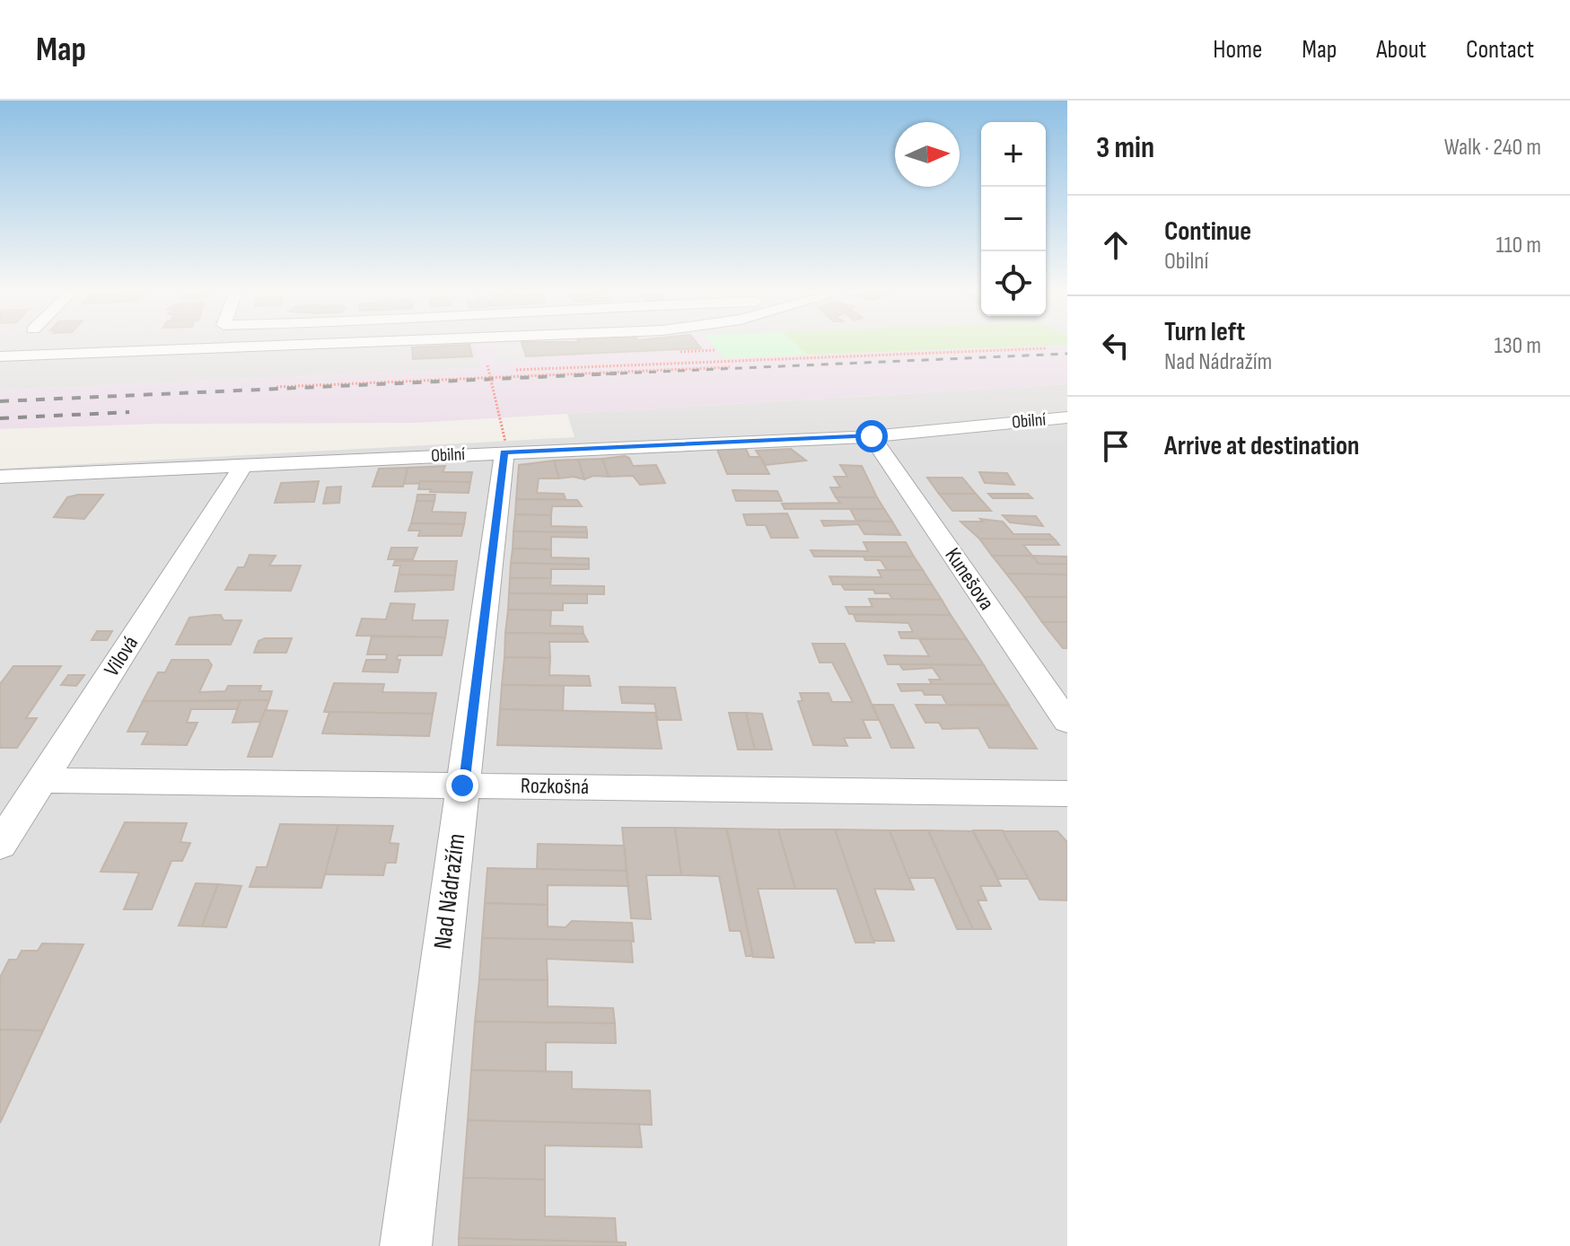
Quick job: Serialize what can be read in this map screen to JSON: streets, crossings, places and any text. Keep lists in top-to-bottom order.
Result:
{
  "streets": {
    "street": [
      "Obilní",
      "Kunešova",
      "Vilová",
      "Rozkošná",
      "Nad Nádražím"
    ]
  },
  "crossings": [
    ["Obilní", "Kunešova"],
    ["Obilní", "Vilová"],
    ["Obilní", "Nad Nádražím"],
    ["Vilová", "Rozkošná"],
    ["Rozkošná", "Nad Nádražím"]
  ],
  "north": "right",
  "page": {
    "header": "Map",
    "nav": [
      "Home",
      "Map",
      "About",
      "Contact"
    ],
    "heading": ["3 min", "Walk · 240 m"],
    "map_buttons": ["+", "−"],
    "list": [
      ["Continue", "Obilní", "110 m"],
      ["Turn left", "Nad Nádražím", "130 m"],
      "Arrive at destination"
    ]
  }
}
